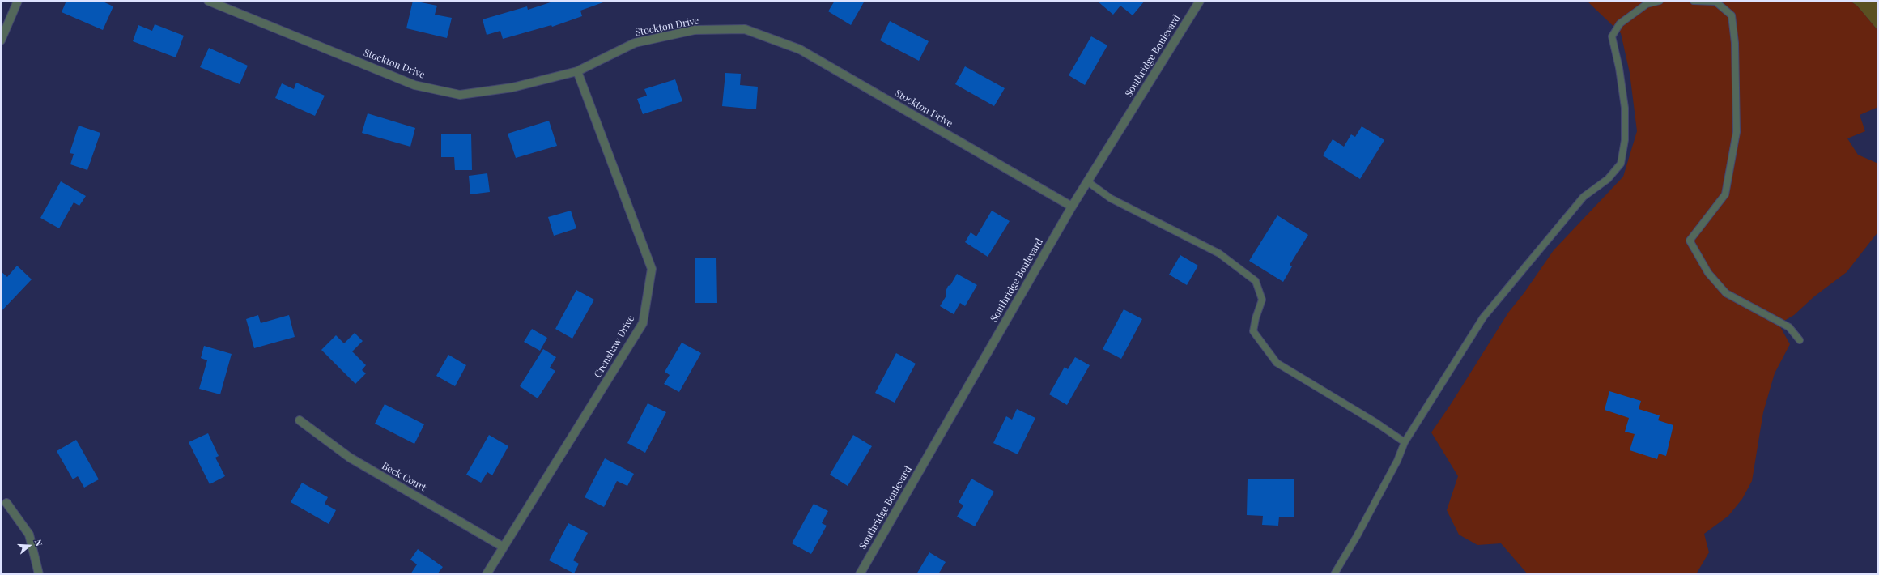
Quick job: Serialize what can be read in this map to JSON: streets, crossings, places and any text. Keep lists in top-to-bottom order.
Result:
{
  "streets": {
    "street": [
      "Stockton Drive",
      "Southridge Boulevard",
      "Crenshaw Drive",
      "Beck Court"
    ]
  },
  "crossings": [
    ["Stockton Drive", "Southridge Boulevard"],
    ["Stockton Drive", "Crenshaw Drive"],
    ["Crenshaw Drive", "Beck Court"]
  ],
  "north": "right"
}
